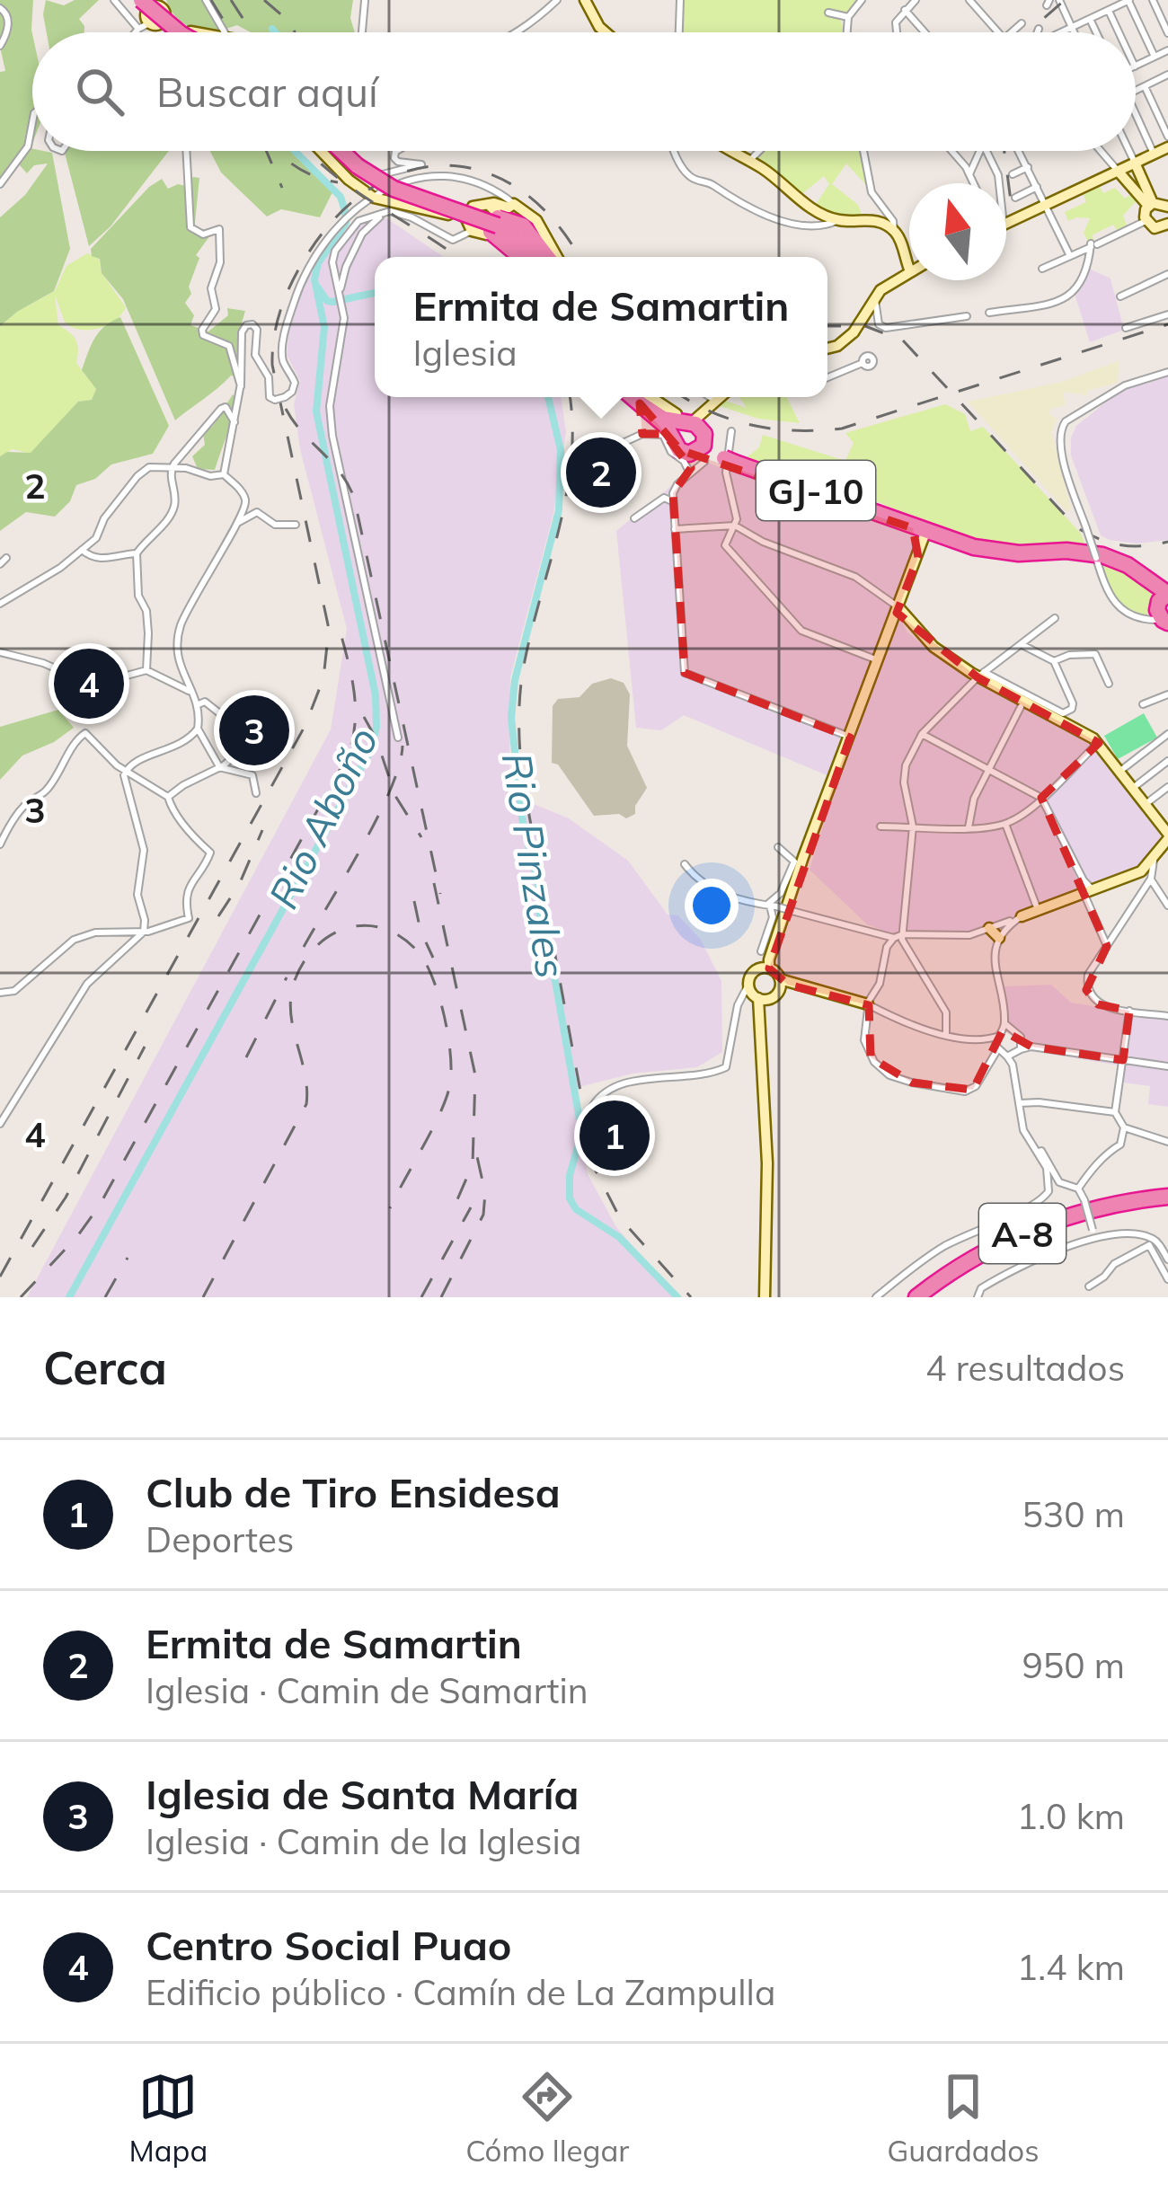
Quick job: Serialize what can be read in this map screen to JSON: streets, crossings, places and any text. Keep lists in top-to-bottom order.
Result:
{
  "streets": {
    "highway": ["GJ-10", "A-8"]
  },
  "water": ["Rio Aboño", "Rio Pinzales"],
  "north": "top",
  "page": {
    "search": "Buscar aquí",
    "popup": ["Ermita de Samartin", "Iglesia"],
    "pins": [
      "2",
      "4",
      "3",
      "1"
    ],
    "heading": ["Cerca", "4 resultados"],
    "list": [
      {
        "mark": "1",
        "name": "Club de Tiro Ensidesa",
        "note": "Deportes",
        "value": "530 m"
      },
      {
        "mark": "2",
        "name": "Ermita de Samartin",
        "note": "Iglesia · Camin de Samartin",
        "value": "950 m"
      },
      {
        "mark": "3",
        "name": "Iglesia de Santa María",
        "note": "Iglesia · Camin de la Iglesia",
        "value": "1.0 km"
      },
      {
        "mark": "4",
        "name": "Centro Social Puao",
        "note": "Edificio público · Camín de La Zampulla",
        "value": "1.4 km"
      }
    ],
    "nav": ["Mapa", "Cómo llegar", "Guardados"]
  },
  "grid": {
    "rows": ["2", "3", "4"]
  }
}
